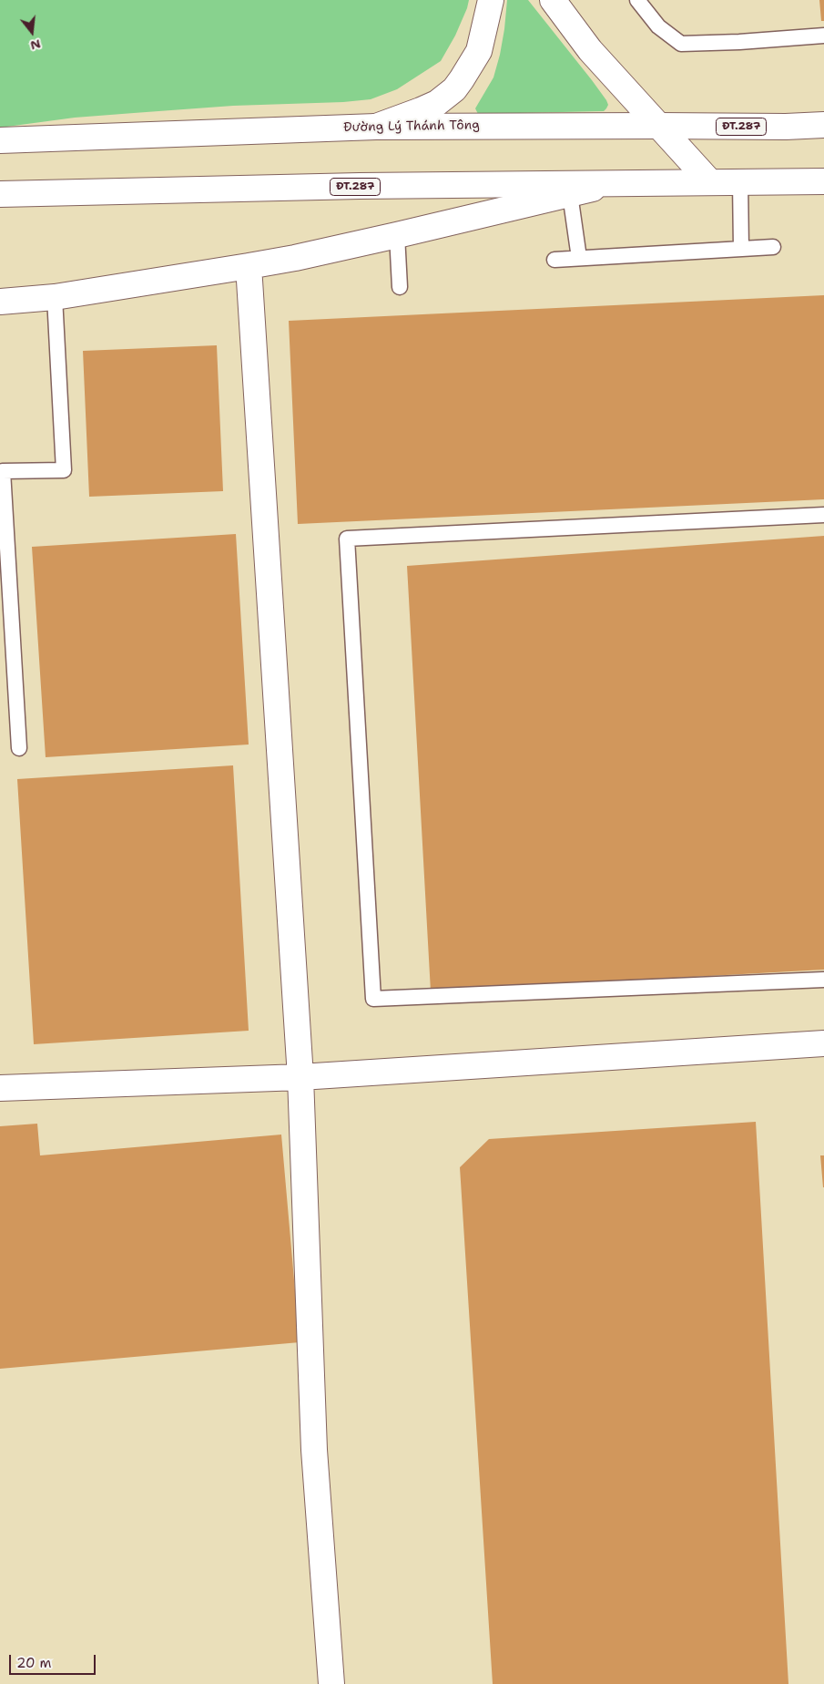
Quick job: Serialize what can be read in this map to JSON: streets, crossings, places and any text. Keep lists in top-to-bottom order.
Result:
{
  "streets": {
    "main road": ["Đường Lý Thánh Tông", "ĐT.287"]
  },
  "scale_bar": "20 m",
  "north": "bottom"
}
